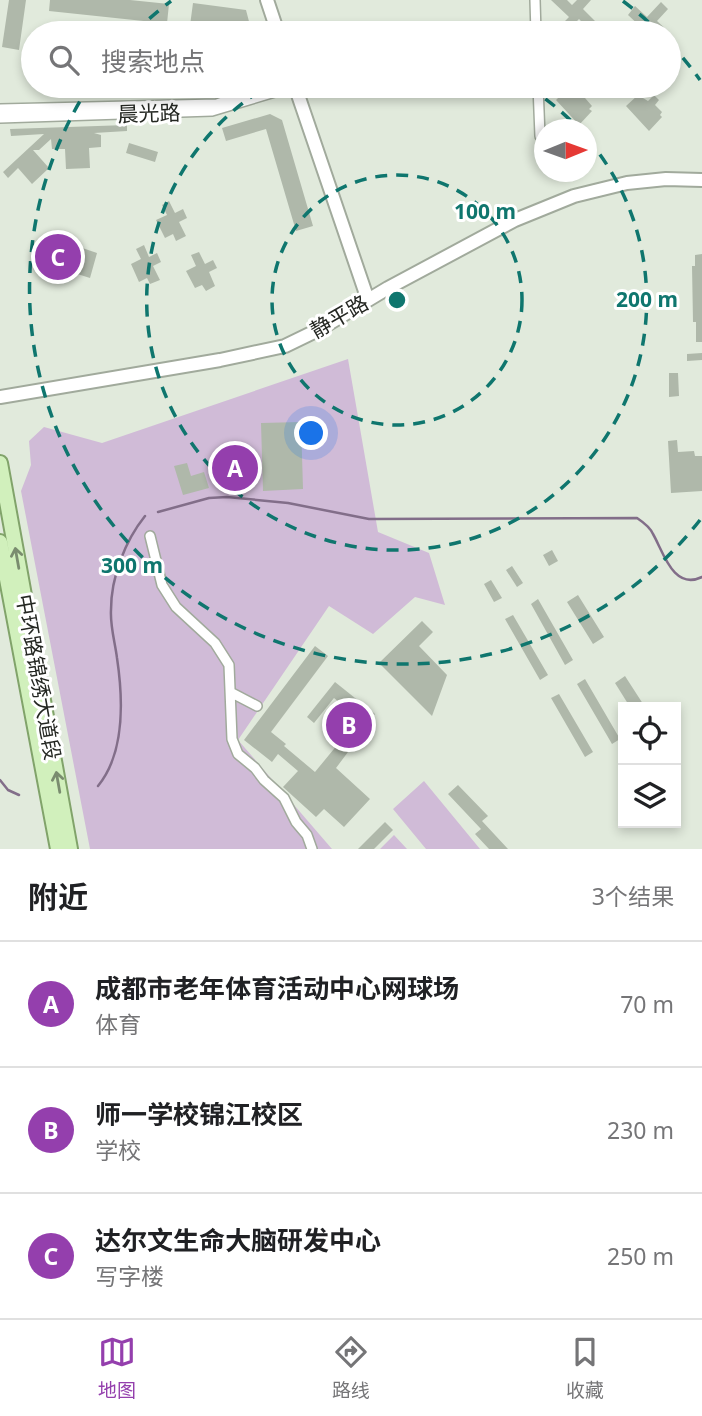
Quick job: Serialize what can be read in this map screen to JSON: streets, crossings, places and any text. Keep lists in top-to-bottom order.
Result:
{
  "streets": {
    "main road": ["中环路锦绣大道段"],
    "street": ["晨光路", "静平路"]
  },
  "north": "right",
  "page": {
    "search": "搜索地点",
    "pins": ["C", "A", "B"],
    "heading": ["附近", "3个结果"],
    "list": [
      {
        "mark": "A",
        "name": "成都市老年体育活动中心网球场",
        "note": "体育",
        "value": "70 m"
      },
      {
        "mark": "B",
        "name": "师一学校锦江校区",
        "note": "学校",
        "value": "230 m"
      },
      {
        "mark": "C",
        "name": "达尔文生命大脑研发中心",
        "note": "写字楼",
        "value": "250 m"
      }
    ],
    "nav": ["地图", "路线", "收藏"]
  },
  "rings": ["100 m", "200 m", "300 m"]
}
